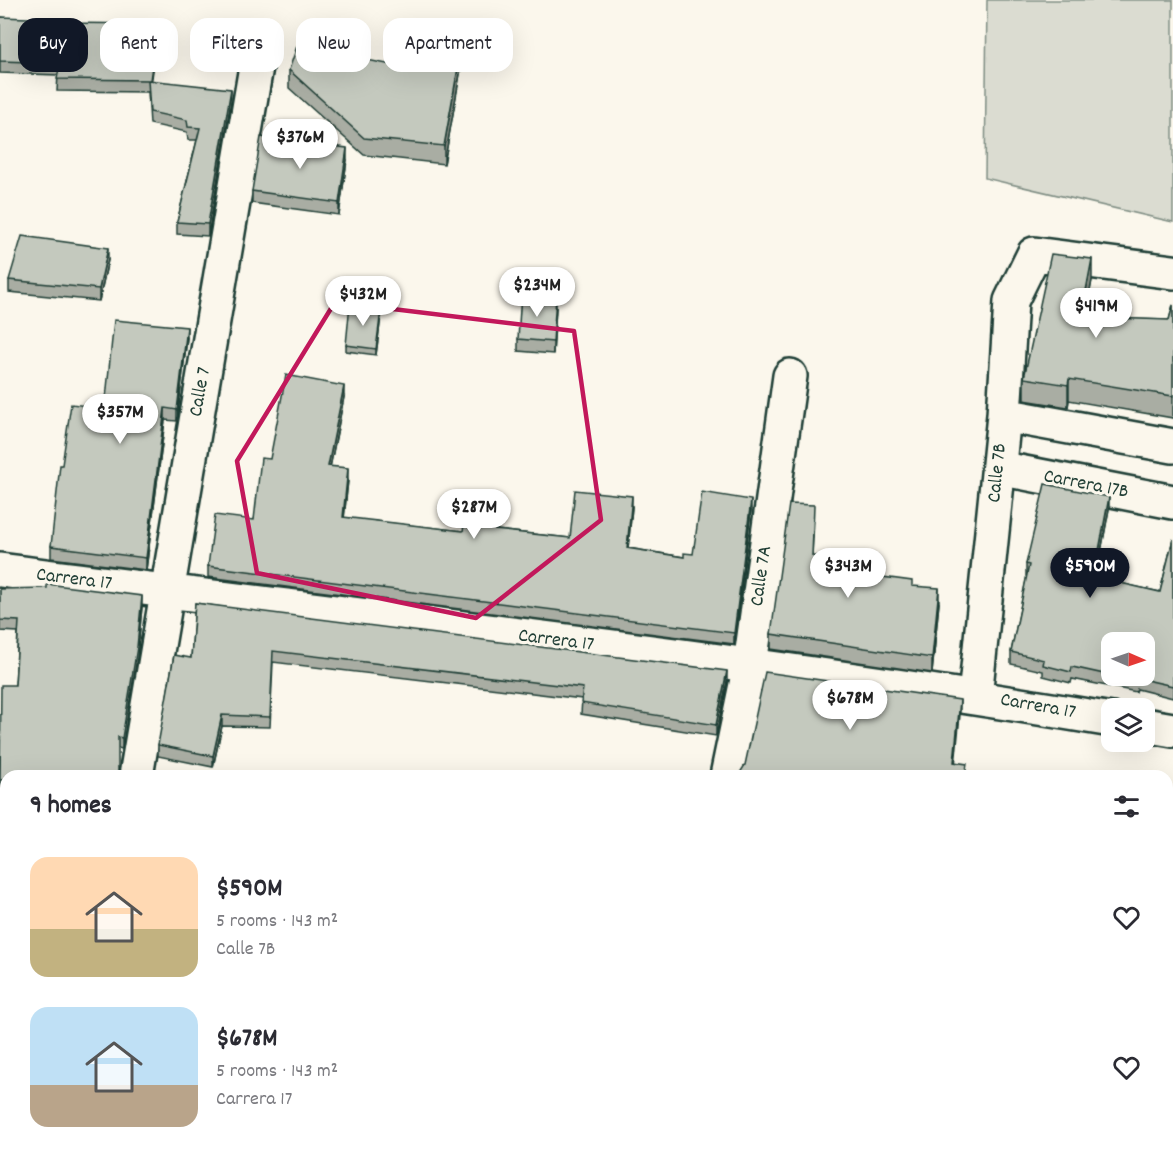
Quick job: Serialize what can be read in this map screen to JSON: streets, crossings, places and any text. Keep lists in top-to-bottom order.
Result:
{
  "streets": {
    "street": [
      "Calle 7",
      "Calle 7B",
      "Carrera 17B",
      "Calle 7A",
      "Carrera 17"
    ]
  },
  "crossings": [
    ["Calle 7", "Carrera 17"],
    ["Calle 7B", "Carrera 17B"],
    ["Calle 7B", "Carrera 17"],
    ["Calle 7A", "Carrera 17"]
  ],
  "north": "right",
  "page": {
    "chip": [
      "Buy",
      "Rent",
      "Filters",
      "New",
      "Apartment"
    ],
    "price": [
      "$376M",
      "$234M",
      "$432M",
      "$419M",
      "$357M",
      "$287M",
      "$343M",
      "$590M",
      "$678M"
    ],
    "heading": "9 homes",
    "list": [
      {
        "name": "$590M",
        "note": "5 rooms · 143 m² · Calle 7B"
      },
      {
        "name": "$678M",
        "note": "5 rooms · 143 m² · Carrera 17"
      }
    ]
  }
}
